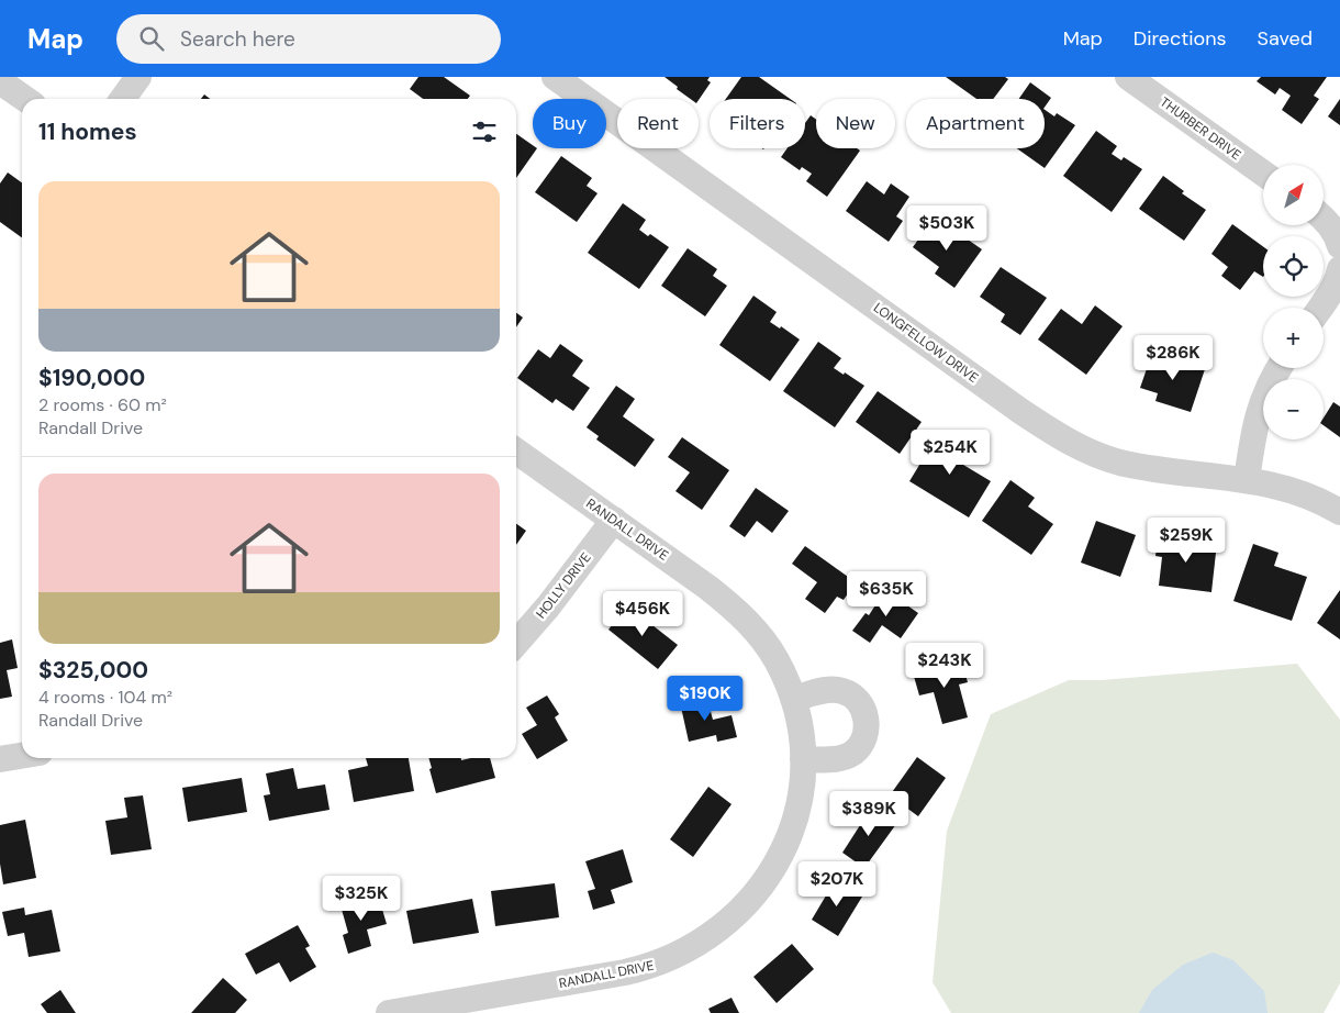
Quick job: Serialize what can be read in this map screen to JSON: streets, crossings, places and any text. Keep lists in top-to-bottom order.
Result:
{
  "streets": {
    "street": [
      "THURBER DRIVE",
      "LONGFELLOW DRIVE",
      "RANDALL DRIVE",
      "HOLLY DRIVE"
    ]
  },
  "crossings": [
    ["RANDALL DRIVE", "HOLLY DRIVE"]
  ],
  "north": "top right",
  "page": {
    "header": "Map",
    "search": "Search here",
    "nav": ["Map", "Directions", "Saved"],
    "chip": [
      "Buy",
      "Rent",
      "Filters",
      "New",
      "Apartment"
    ],
    "heading": "11 homes",
    "map_buttons": ["+", "−"],
    "list": [
      {
        "name": "$190,000",
        "note": "2 rooms · 60 m² · Randall Drive"
      },
      {
        "name": "$325,000",
        "note": "4 rooms · 104 m² · Randall Drive"
      }
    ],
    "price": [
      "$503K",
      "$286K",
      "$254K",
      "$259K",
      "$635K",
      "$456K",
      "$243K",
      "$190K",
      "$389K",
      "$207K",
      "$325K"
    ]
  }
}
